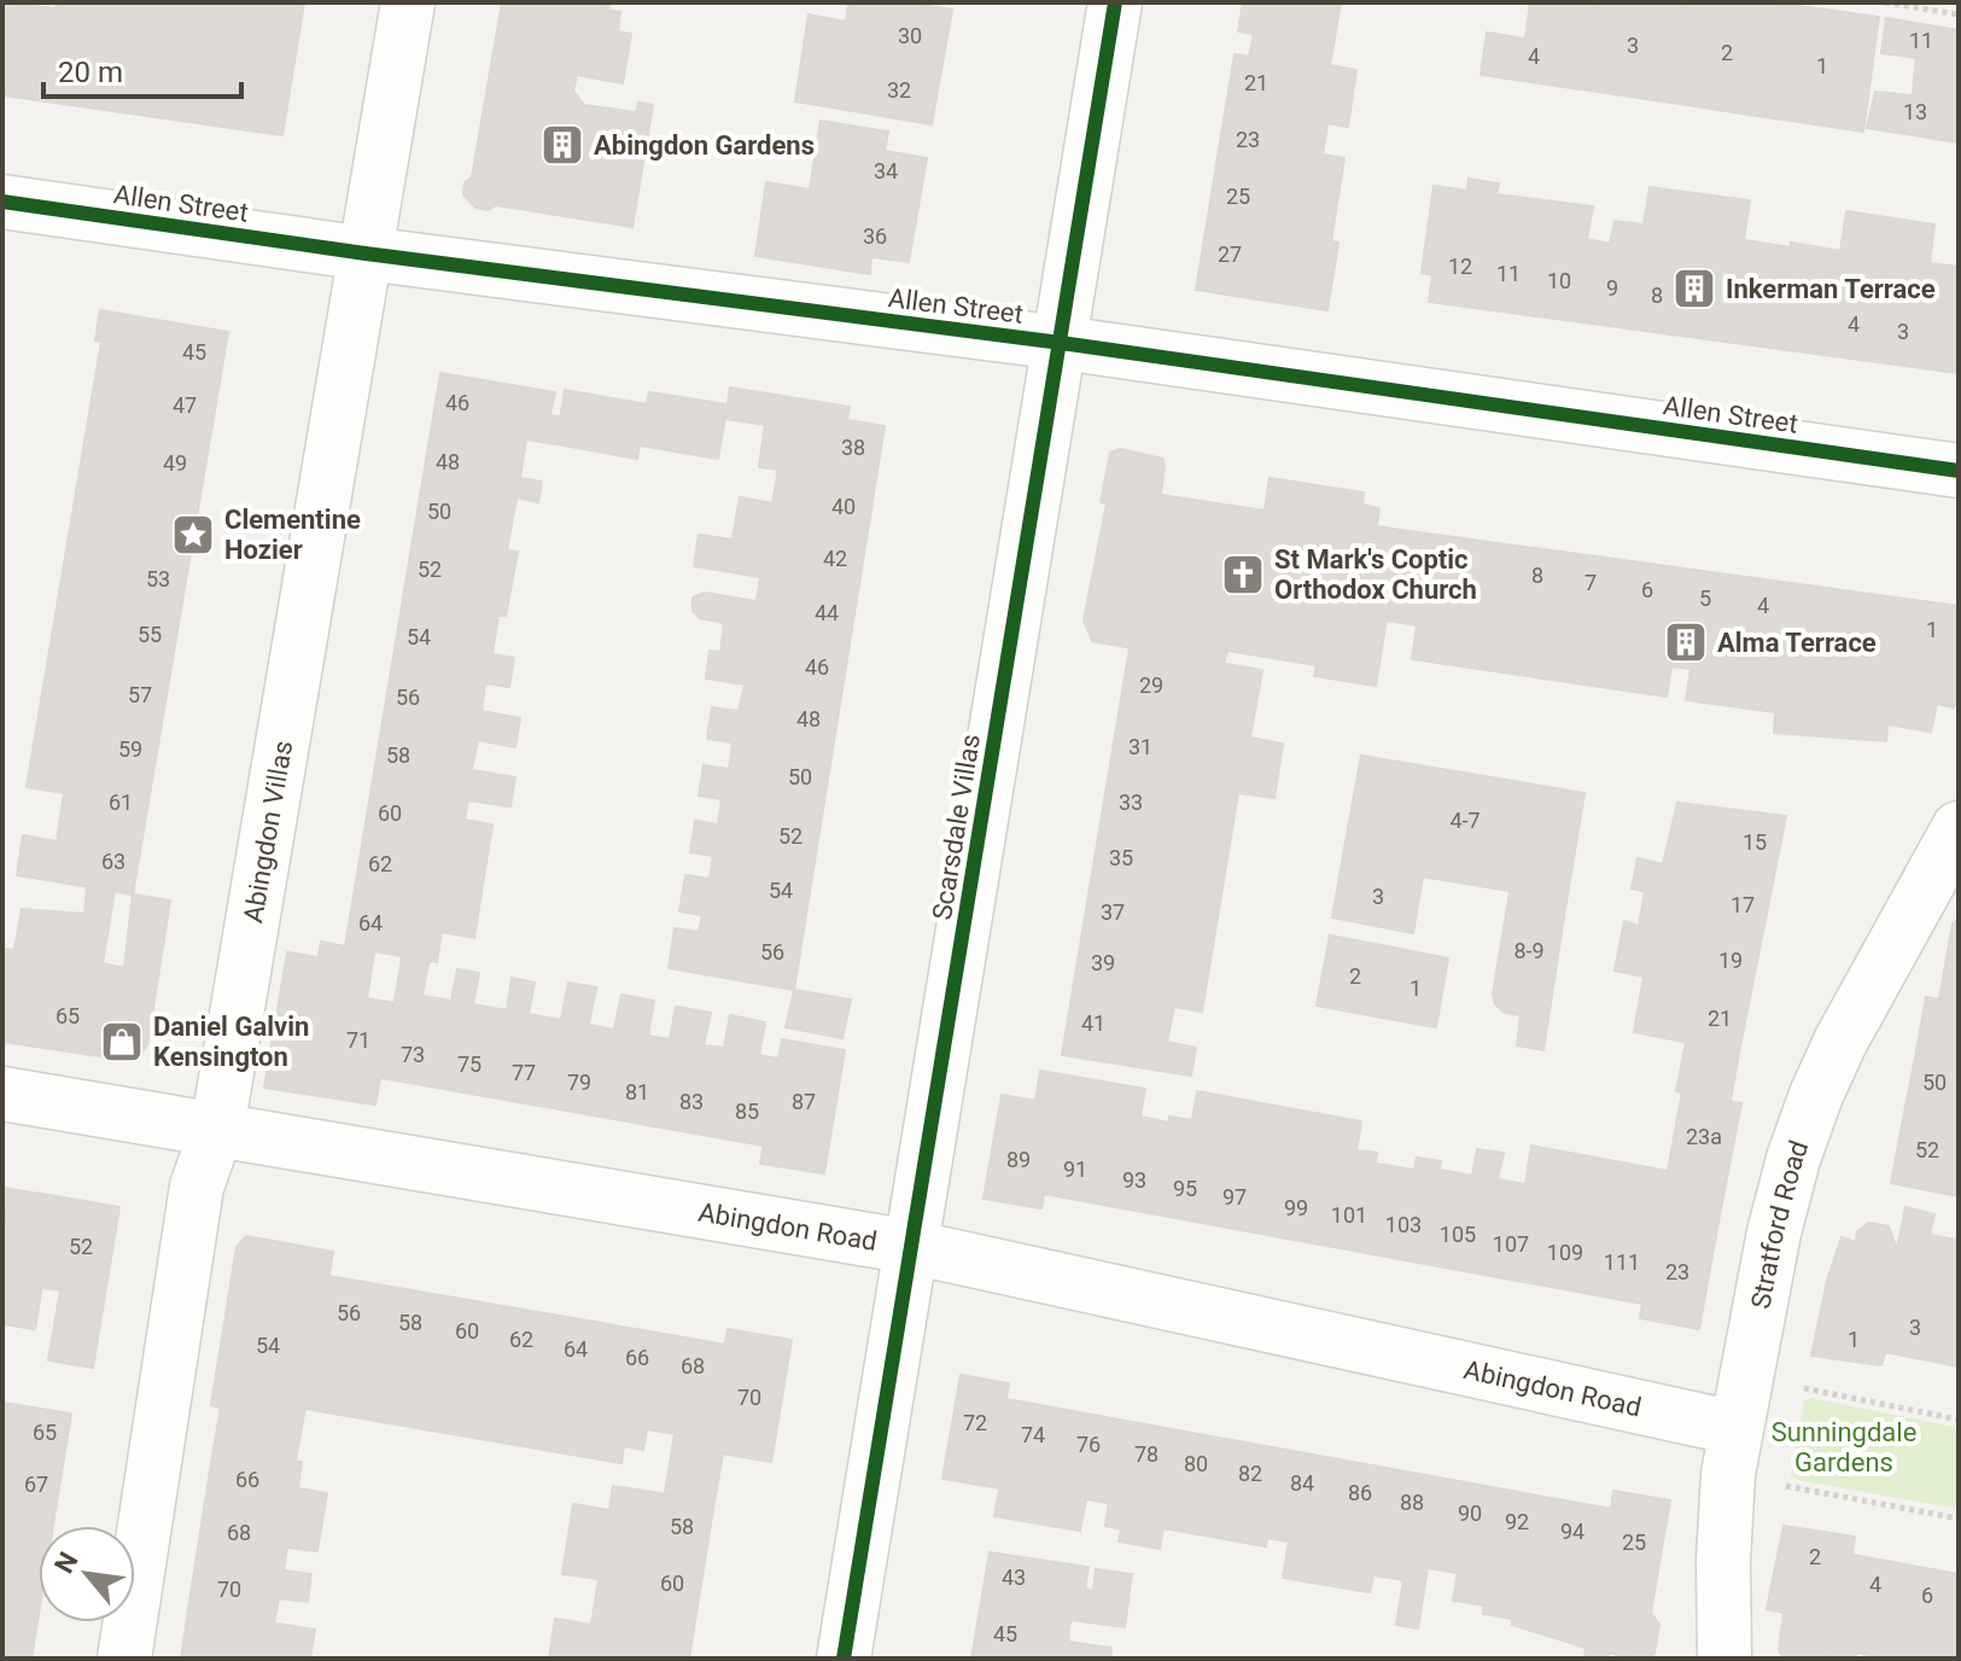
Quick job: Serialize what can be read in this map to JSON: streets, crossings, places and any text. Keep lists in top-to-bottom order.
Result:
{
  "streets": {
    "street": [
      "Allen Street",
      "Scarsdale Villas",
      "Abingdon Villas",
      "Stratford Road",
      "Abingdon Road"
    ]
  },
  "crossings": [
    ["Allen Street", "Scarsdale Villas"],
    ["Allen Street", "Abingdon Villas"],
    ["Scarsdale Villas", "Abingdon Road"],
    ["Abingdon Villas", "Abingdon Road"],
    ["Stratford Road", "Abingdon Road"]
  ],
  "parks": ["Sunningdale Gardens"],
  "places": {
    "building": ["Abingdon Gardens", "Inkerman Terrace", "Alma Terrace"],
    "place": ["Clementine Hozier"],
    "church": ["St Mark's Coptic Orthodox Church"],
    "shop": ["Daniel Galvin Kensington"]
  },
  "house_numbers": [
    "30",
    "11",
    "3",
    "2",
    "4",
    "1",
    "21",
    "32",
    "13",
    "23",
    "34",
    "25",
    "36",
    "27",
    "12",
    "11",
    "10",
    "9",
    "8",
    "4",
    "3",
    "45",
    "46",
    "47",
    "38",
    "48",
    "49",
    "40",
    "50",
    "42",
    "52",
    "8",
    "53",
    "7",
    "6",
    "5",
    "4",
    "44",
    "1",
    "55",
    "54",
    "46",
    "29",
    "57",
    "56",
    "48",
    "31",
    "59",
    "58",
    "50",
    "61",
    "33",
    "60",
    "4-7",
    "52",
    "15",
    "35",
    "63",
    "62",
    "54",
    "3",
    "17",
    "37",
    "64",
    "8-9",
    "56",
    "19",
    "39",
    "2",
    "1",
    "65",
    "21",
    "41",
    "71",
    "73",
    "75",
    "77",
    "79",
    "50",
    "81",
    "83",
    "87",
    "85",
    "23a",
    "52",
    "89",
    "91",
    "93",
    "95",
    "97",
    "99",
    "101",
    "103",
    "105",
    "107",
    "52",
    "109",
    "111",
    "23",
    "56",
    "58",
    "3",
    "60",
    "62",
    "1",
    "54",
    "64",
    "66",
    "68",
    "70",
    "72",
    "65",
    "74",
    "76",
    "78",
    "80",
    "82",
    "66",
    "84",
    "67",
    "86",
    "88",
    "90",
    "92",
    "58",
    "94",
    "68",
    "25",
    "2",
    "43",
    "60",
    "4",
    "70",
    "6",
    "45"
  ],
  "scale_bar": "20 m",
  "north": "top left"
}
